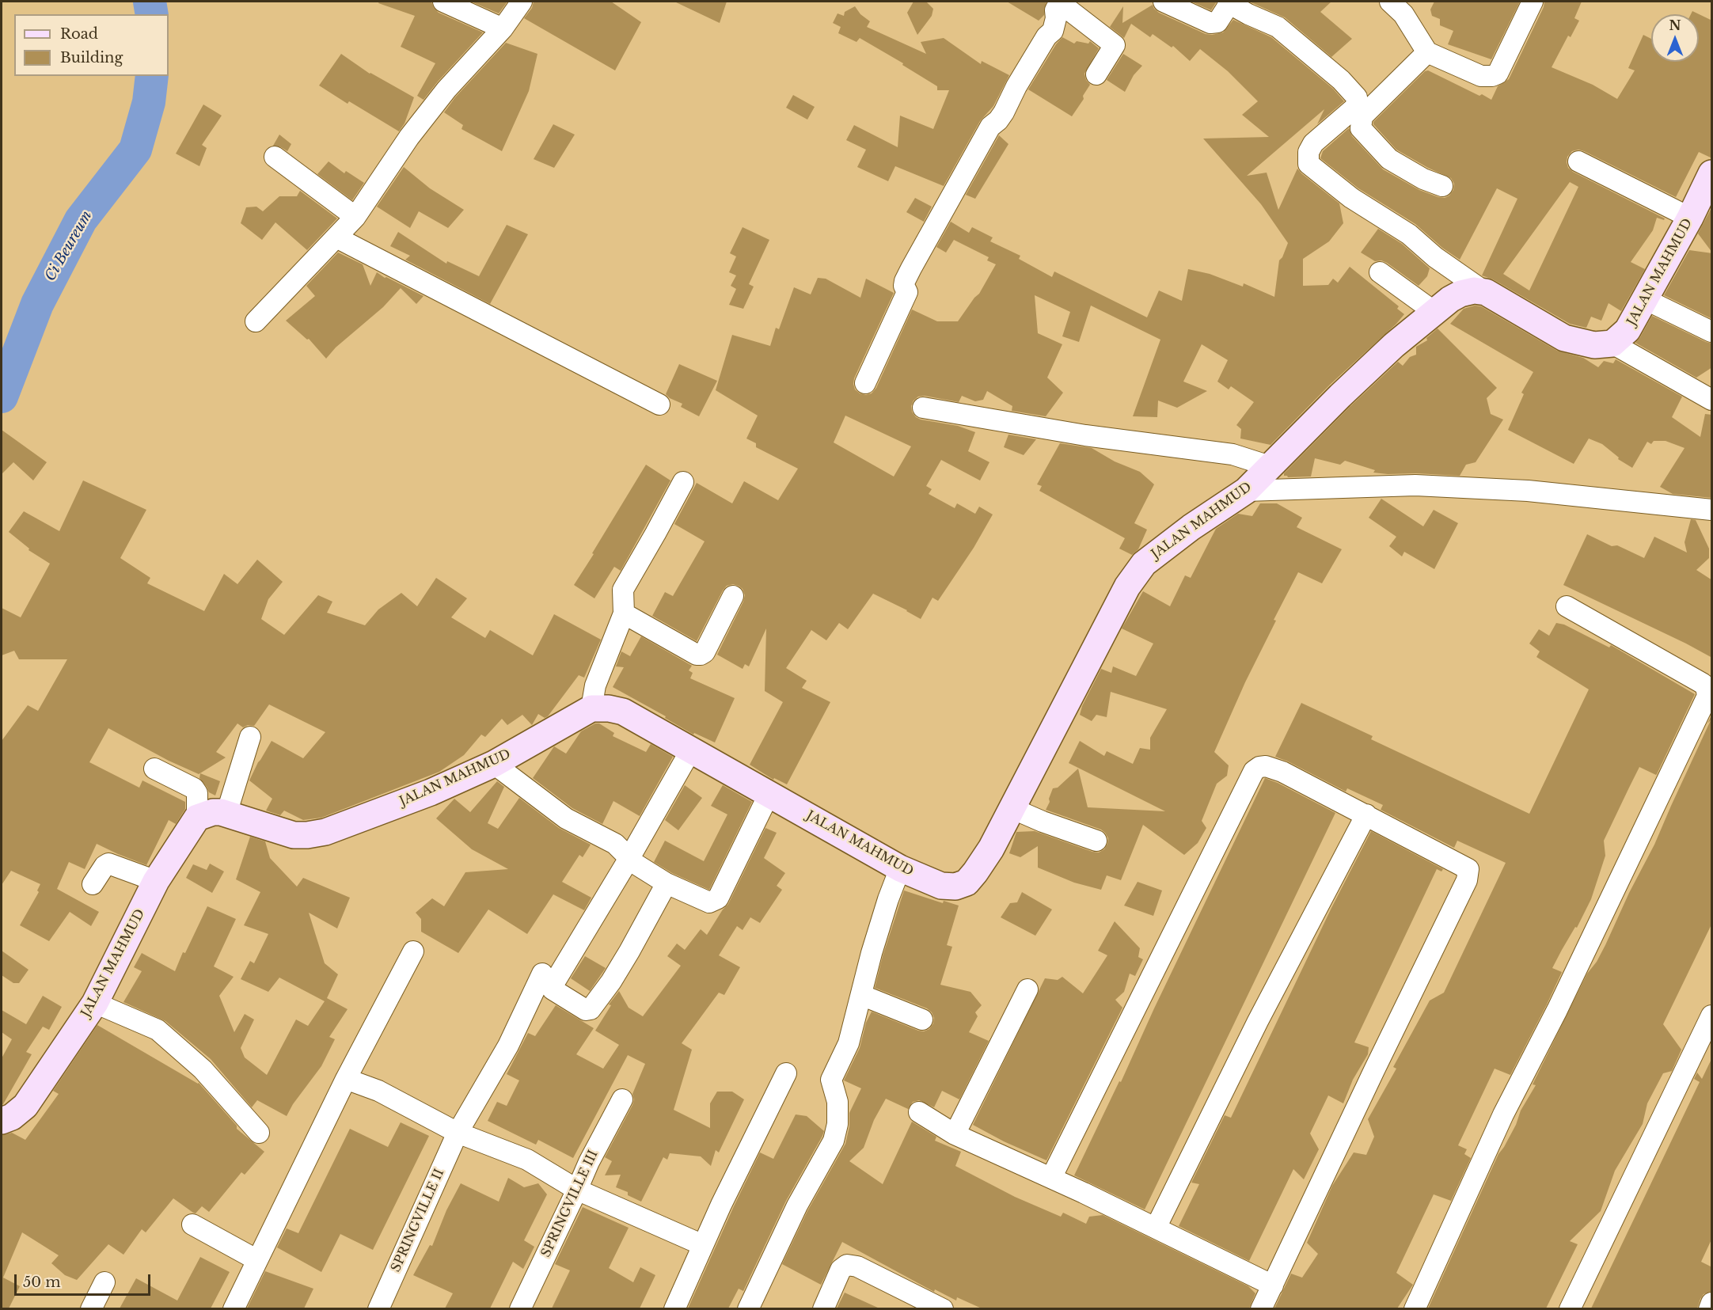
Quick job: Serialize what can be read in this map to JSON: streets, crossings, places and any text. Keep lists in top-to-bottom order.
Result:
{
  "streets": {
    "street": ["JALAN MAHMUD", "SPRINGVILLE III", "SPRINGVILLE II"]
  },
  "water": ["Ci Beureum"],
  "legend": ["Road", "Building"],
  "scale_bar": "50 m",
  "north": "top"
}
